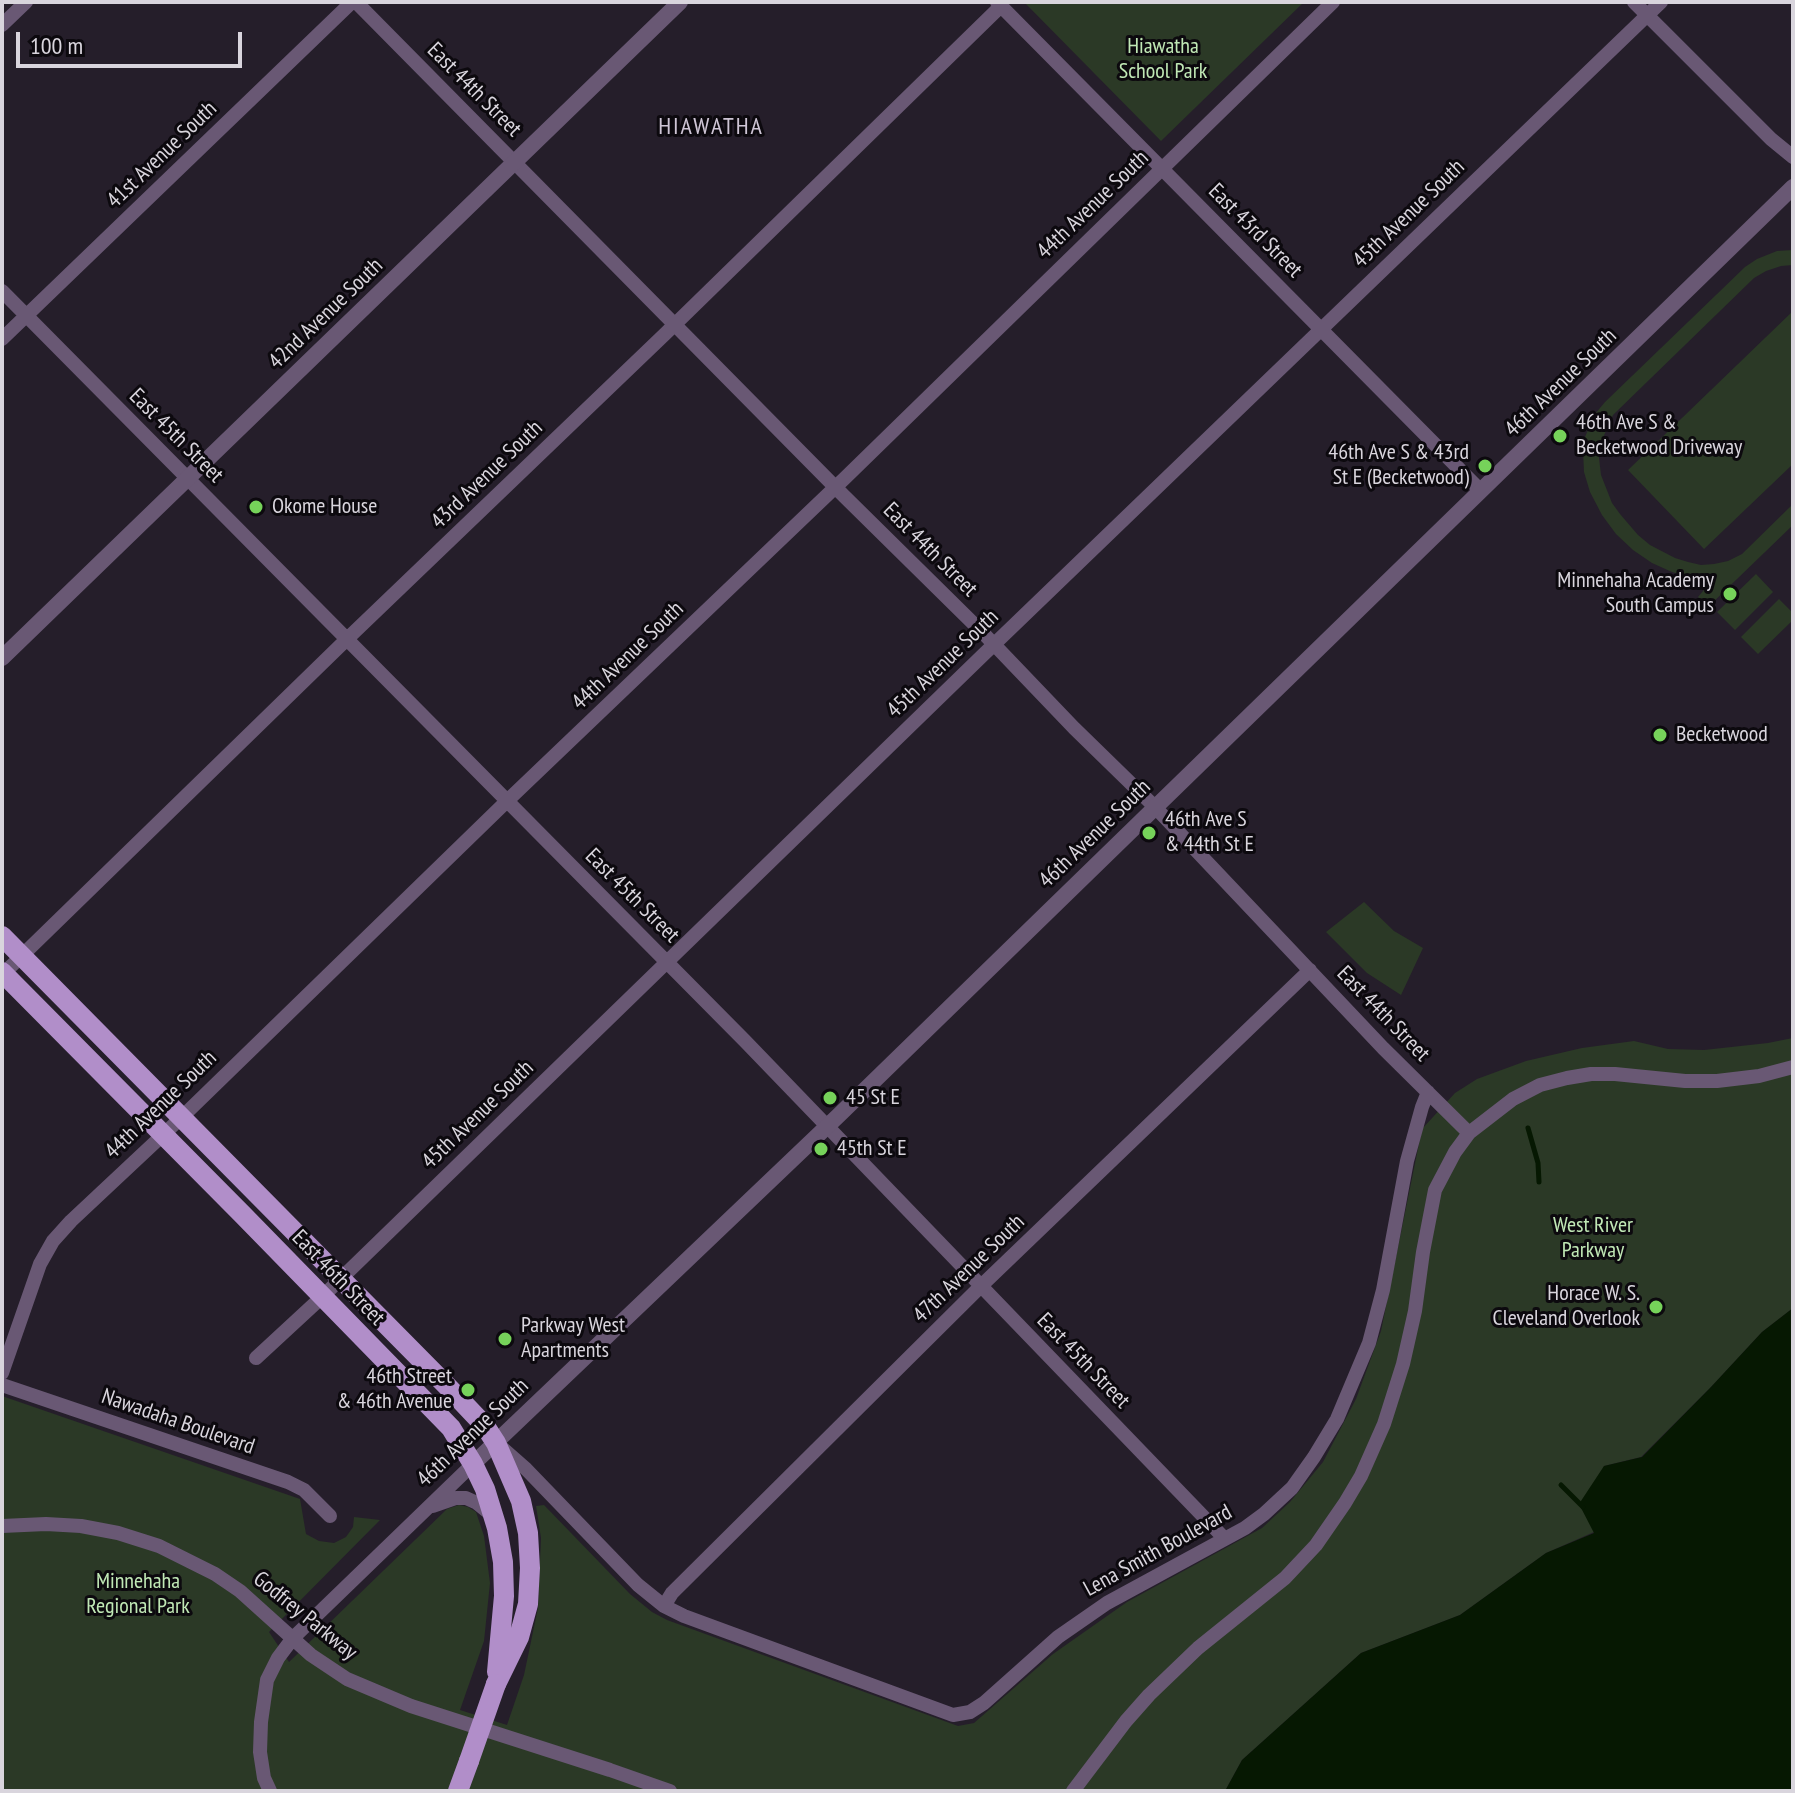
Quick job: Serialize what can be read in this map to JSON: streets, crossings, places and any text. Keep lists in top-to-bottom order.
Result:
{
  "streets": {
    "main road": ["East 46th Street"],
    "street": [
      "East 44th Street",
      "41st Avenue South",
      "44th Avenue South",
      "45th Avenue South",
      "East 43rd Street",
      "42nd Avenue South",
      "46th Avenue South",
      "East 45th Street",
      "43rd Avenue South",
      "47th Avenue South",
      "Nawadaha Boulevard",
      "Lena Smith Boulevard",
      "Godfrey Parkway"
    ]
  },
  "crossings": [
    ["East 44th Street", "41st Avenue South"],
    ["East 44th Street", "44th Avenue South"],
    ["East 44th Street", "45th Avenue South"],
    ["East 44th Street", "42nd Avenue South"],
    ["East 44th Street", "46th Avenue South"],
    ["East 44th Street", "43rd Avenue South"],
    ["East 44th Street", "47th Avenue South"],
    ["East 44th Street", "Lena Smith Boulevard"],
    ["41st Avenue South", "East 45th Street"],
    ["44th Avenue South", "East 43rd Street"],
    ["44th Avenue South", "East 45th Street"],
    ["44th Avenue South", "East 46th Street"],
    ["45th Avenue South", "East 43rd Street"],
    ["45th Avenue South", "East 45th Street"],
    ["45th Avenue South", "East 46th Street"],
    ["East 43rd Street", "46th Avenue South"],
    ["East 43rd Street", "43rd Avenue South"],
    ["42nd Avenue South", "East 45th Street"],
    ["46th Avenue South", "East 45th Street"],
    ["46th Avenue South", "East 46th Street"],
    ["46th Avenue South", "Godfrey Parkway"],
    ["East 45th Street", "43rd Avenue South"],
    ["East 45th Street", "47th Avenue South"],
    ["East 45th Street", "Lena Smith Boulevard"],
    ["43rd Avenue South", "East 46th Street"],
    ["47th Avenue South", "East 46th Street"],
    ["47th Avenue South", "Lena Smith Boulevard"],
    ["East 46th Street", "Lena Smith Boulevard"]
  ],
  "districts": ["HIAWATHA"],
  "parks": ["Hiawatha School Park", "West River Parkway", "Minnehaha Regional Park"],
  "places": [
    "46th Ave S & Becketwood Driveway",
    "46th Ave S & 43rd St E (Becketwood)",
    "Okome House",
    "Minnehaha Academy South Campus",
    "Becketwood",
    "46th Ave S & 44th St E",
    "45 St E",
    "45th St E",
    "Horace W. S. Cleveland Overlook",
    "Parkway West Apartments",
    "46th Street & 46th Avenue"
  ],
  "scale_bar": "100 m"
}
